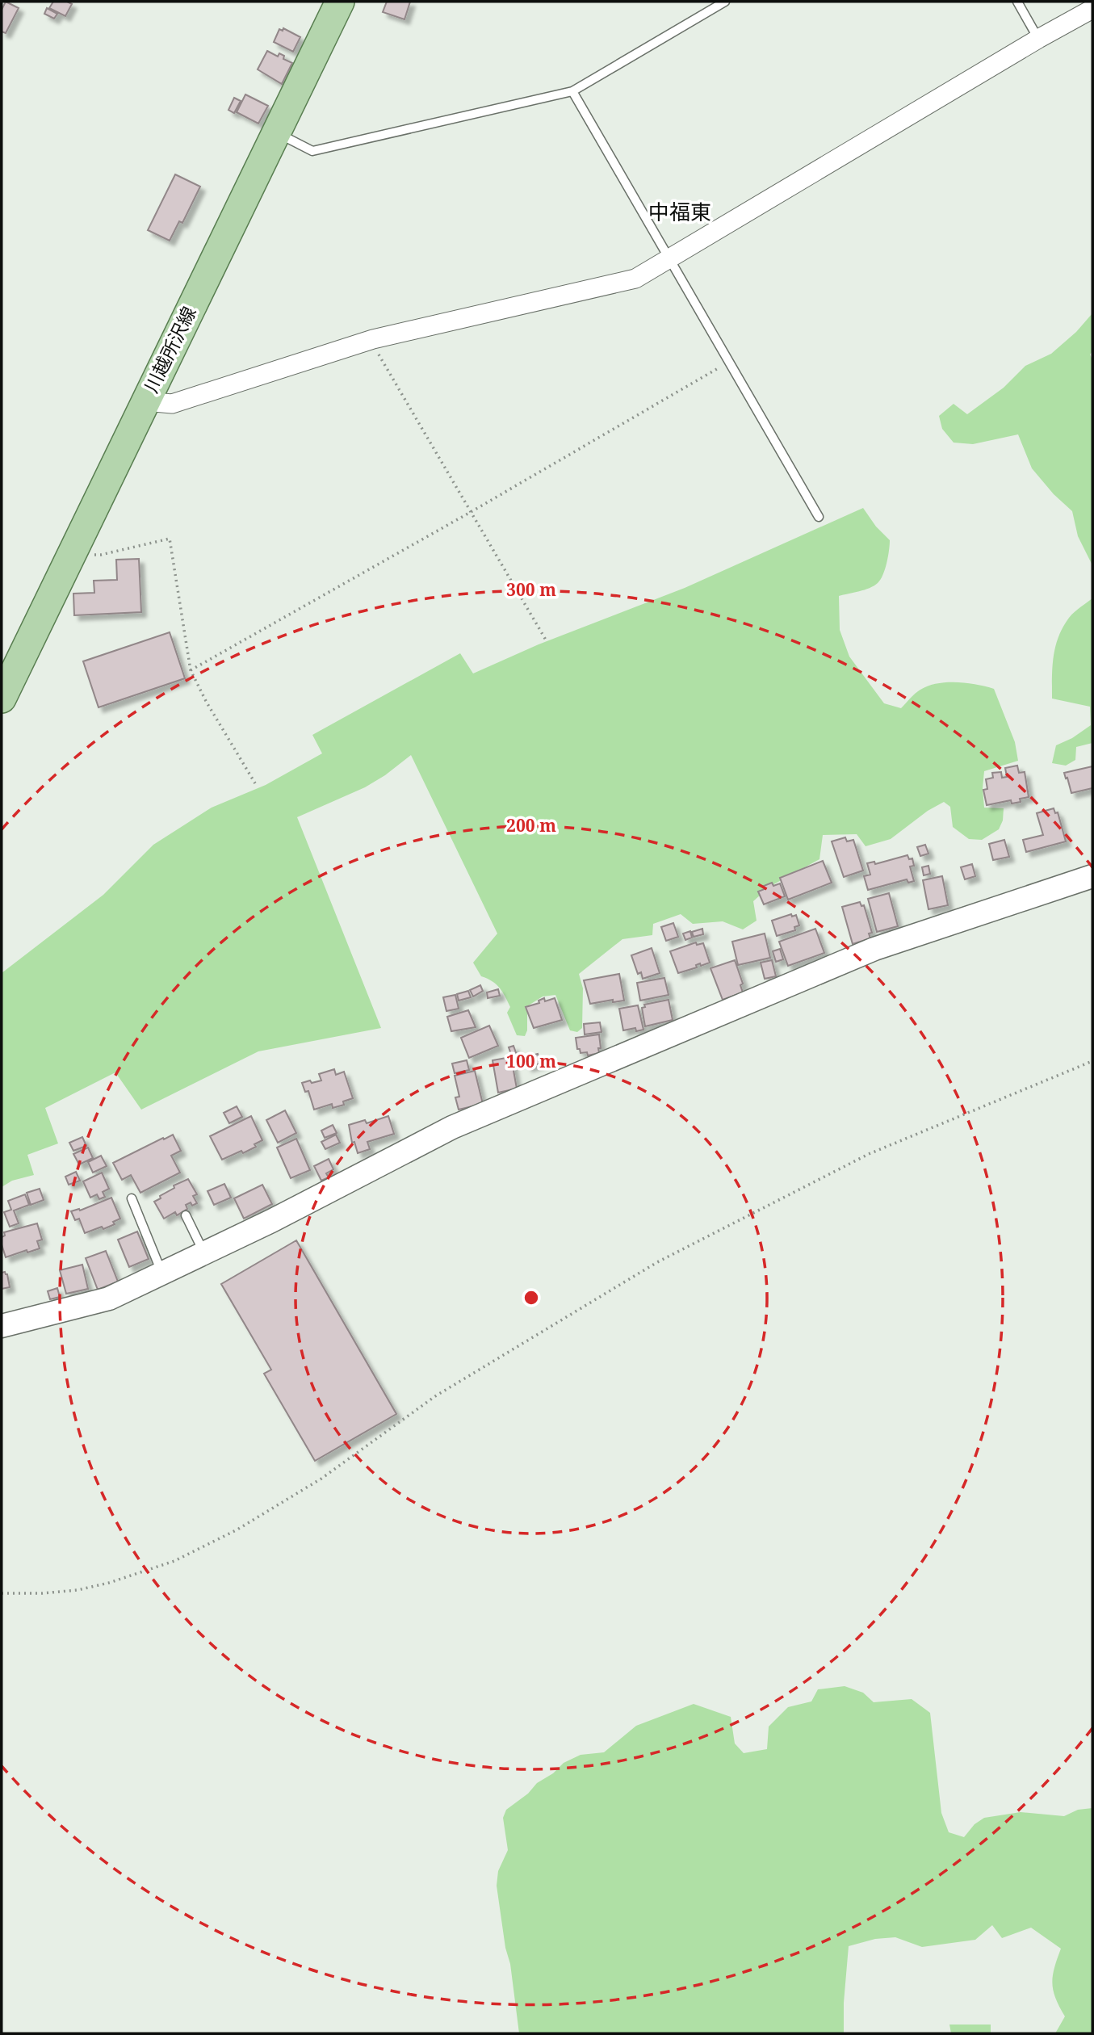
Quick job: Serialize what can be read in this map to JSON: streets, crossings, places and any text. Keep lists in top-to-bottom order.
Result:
{
  "streets": {
    "main road": ["川越所沢線"]
  },
  "districts": ["中福東"],
  "rings": ["300 m", "200 m", "100 m"]
}
